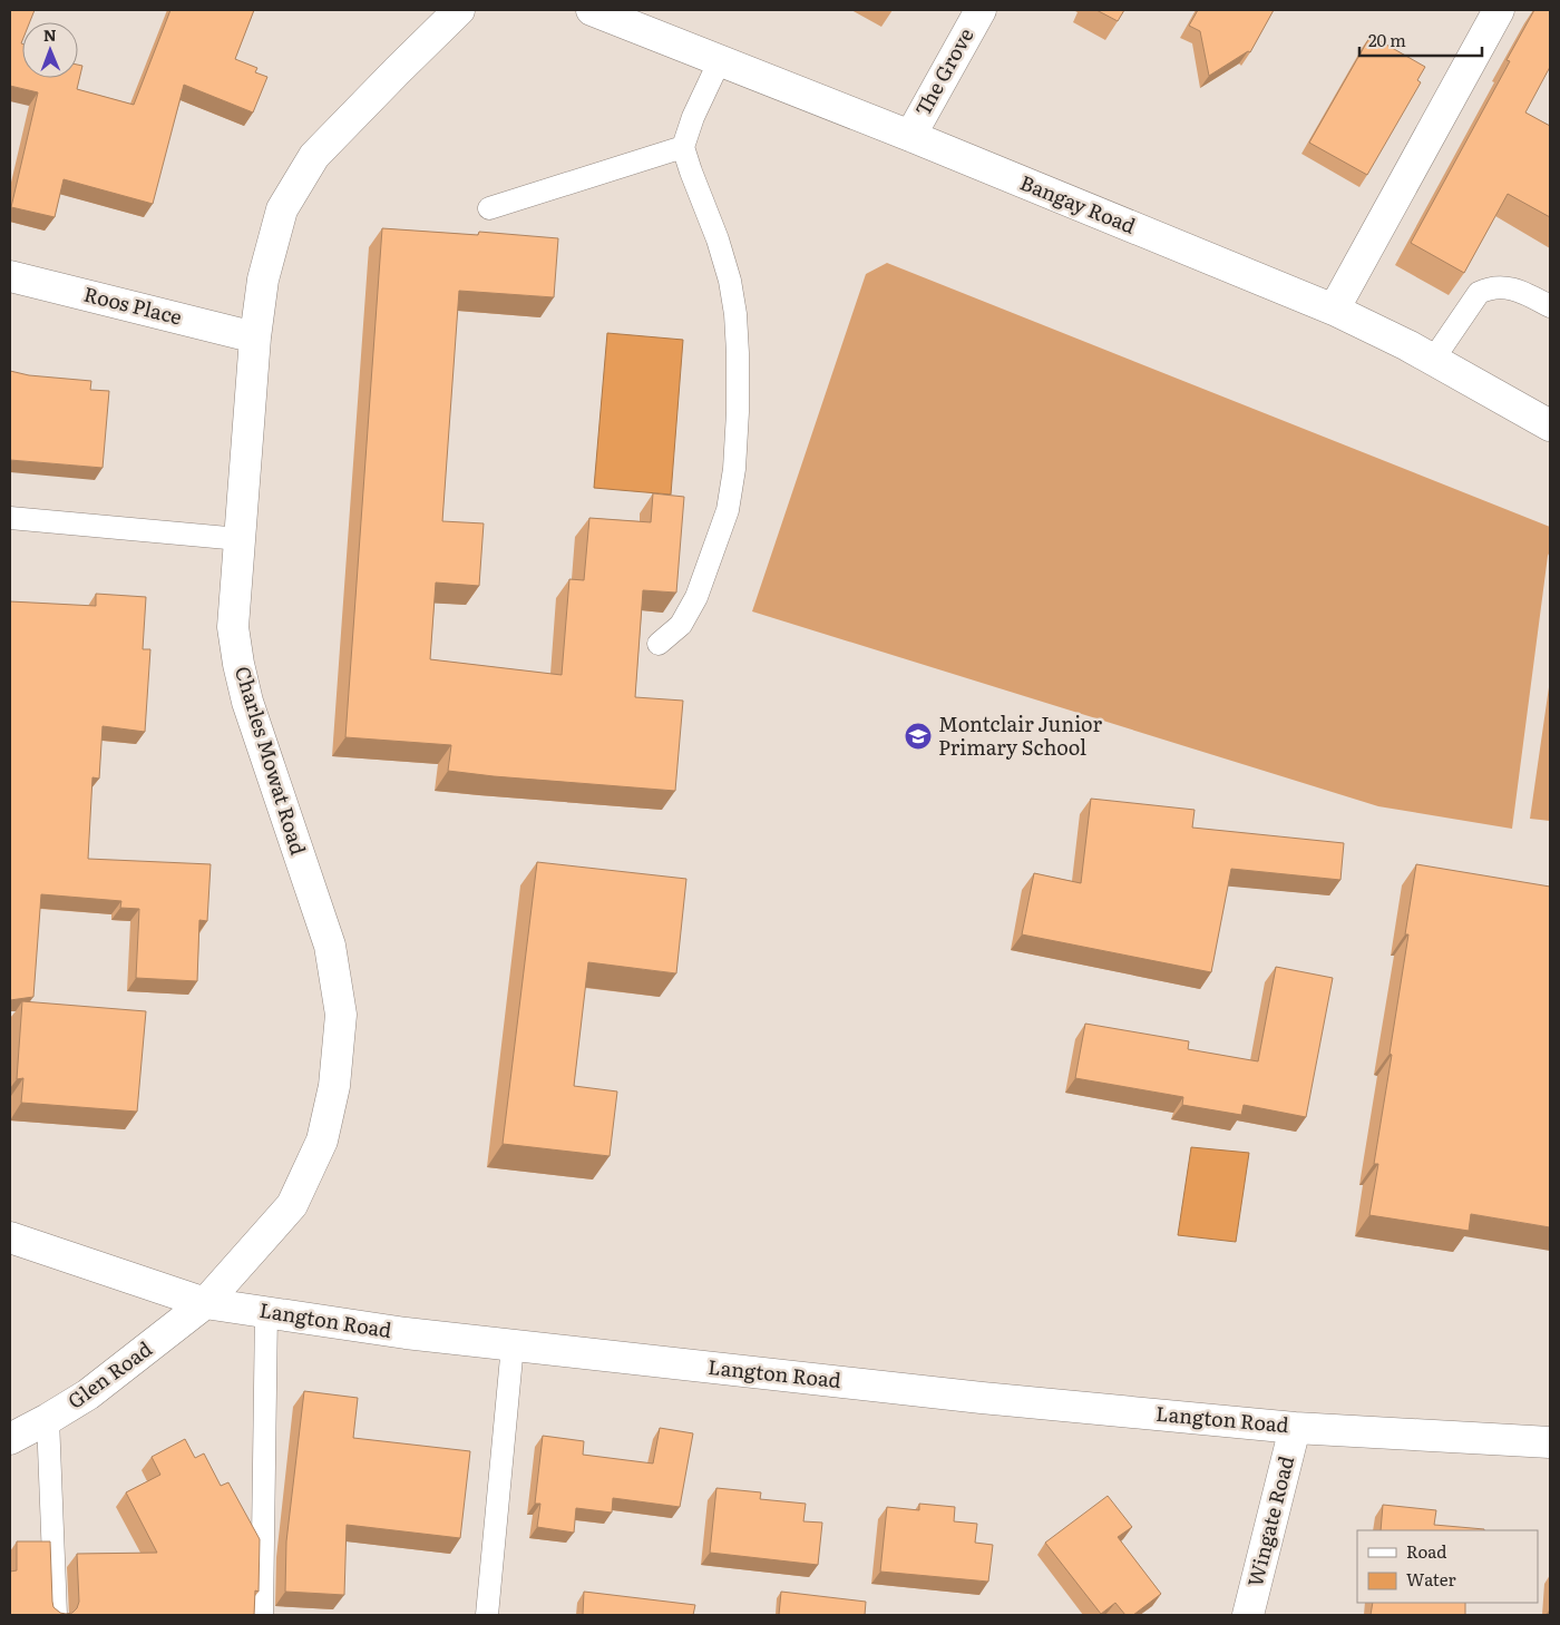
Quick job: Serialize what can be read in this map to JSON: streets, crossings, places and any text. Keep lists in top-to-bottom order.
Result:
{
  "streets": {
    "street": [
      "The Grove",
      "Bangay Road",
      "Roos Place",
      "Charles Mowat Road",
      "Langton Road",
      "Glen Road",
      "Wingate Road"
    ]
  },
  "crossings": [
    ["The Grove", "Bangay Road"],
    ["Roos Place", "Charles Mowat Road"],
    ["Charles Mowat Road", "Langton Road"],
    ["Charles Mowat Road", "Glen Road"],
    ["Langton Road", "Glen Road"],
    ["Langton Road", "Wingate Road"]
  ],
  "places": {
    "school or university": ["Montclair Junior Primary School"]
  },
  "legend": ["Road", "Water"],
  "scale_bar": "20 m",
  "north": "top"
}
